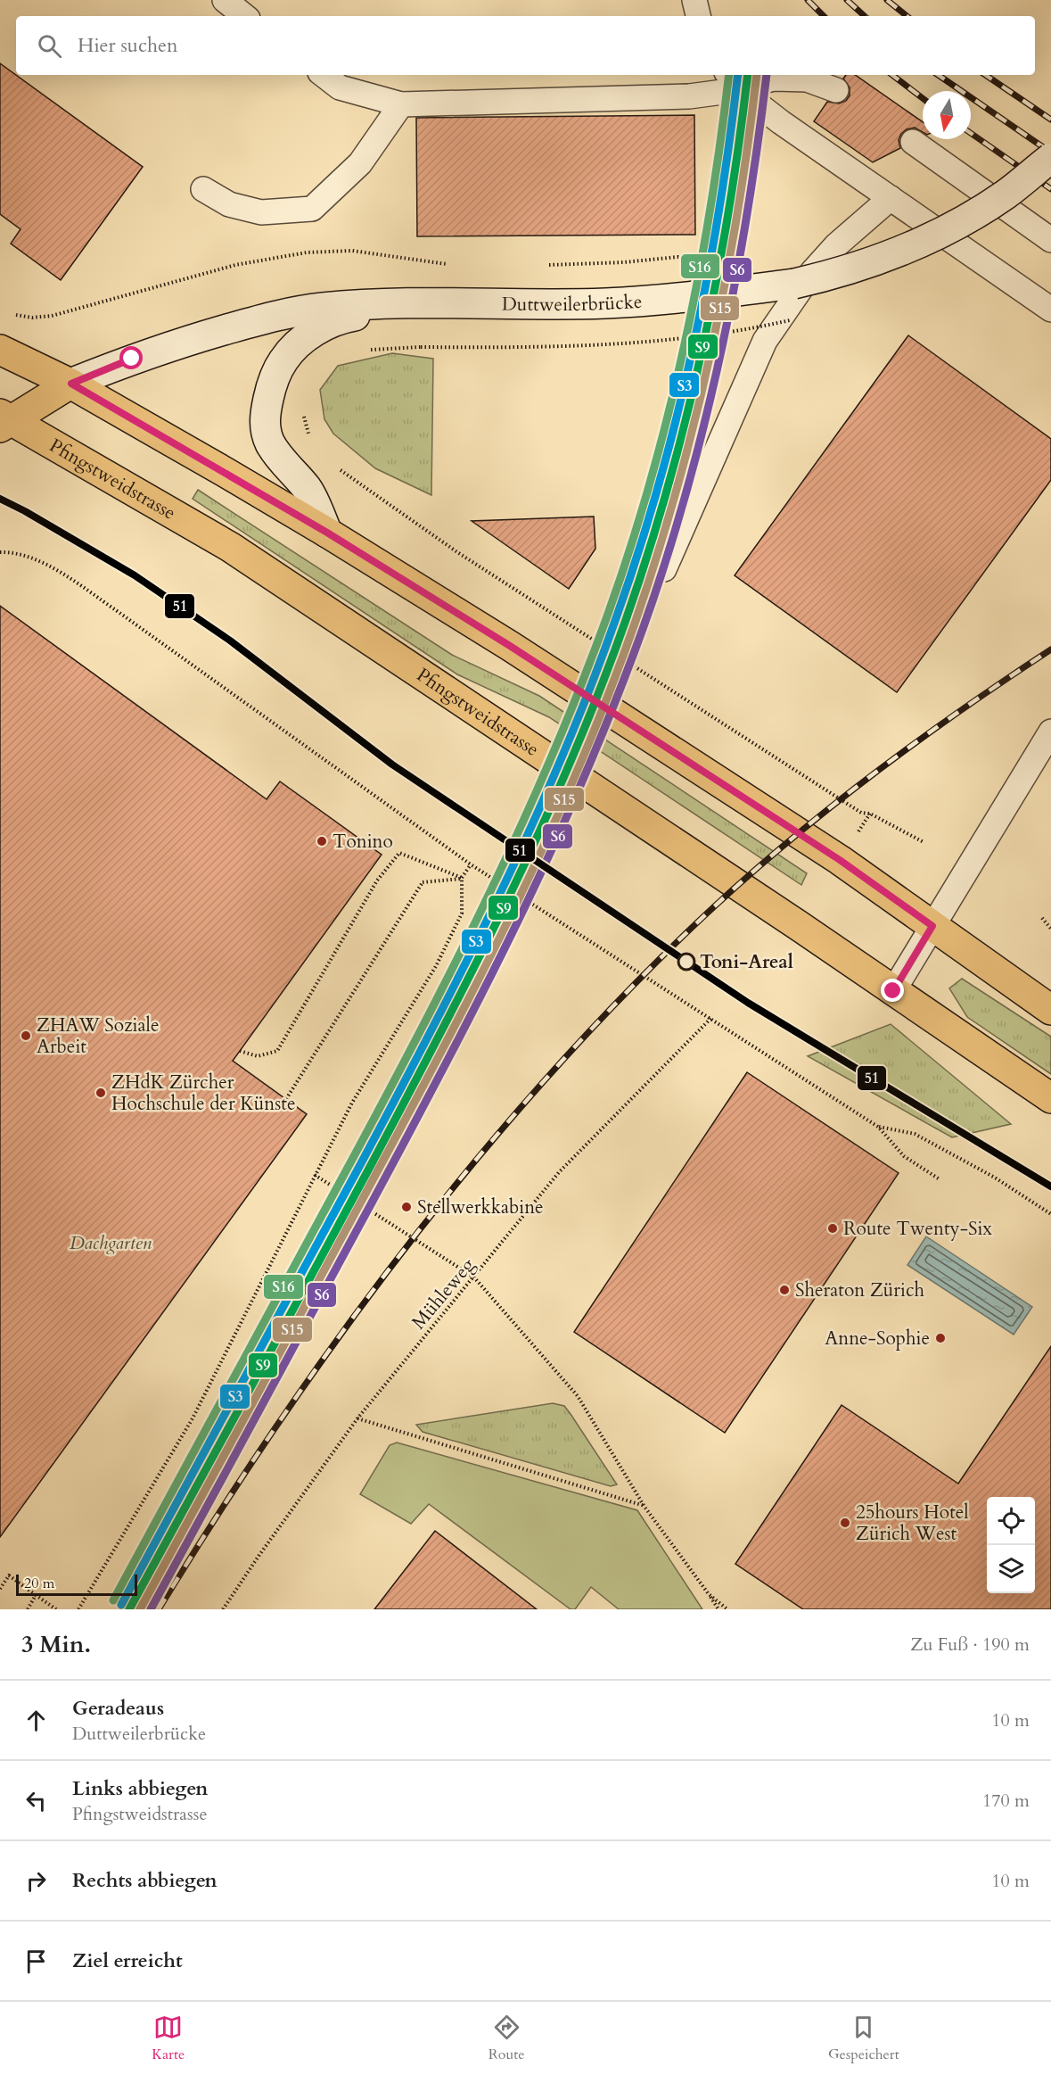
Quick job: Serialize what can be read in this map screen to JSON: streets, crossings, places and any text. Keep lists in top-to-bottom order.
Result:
{
  "streets": {
    "main road": ["Pfingstweidstrasse"],
    "street": ["Duttweilerbrücke"],
    "path": ["Mühleweg"]
  },
  "parks": ["Dachgarten"],
  "places": [
    "Tonino",
    "Toni-Areal",
    "ZHAW Soziale Arbeit",
    "ZHdK Zürcher Hochschule der Künste",
    "Stellwerkkabine",
    "Route Twenty-Six",
    "Sheraton Zürich",
    "Anne-Sophie",
    "25hours Hotel Zürich West"
  ],
  "lines": [
    "transit line S9",
    "transit line S15",
    "transit line S3",
    "transit line S6",
    "transit line S16",
    "transit line 51"
  ],
  "scale_bar": "20 m",
  "north": "bottom",
  "page": {
    "search": "Hier suchen",
    "scale": "20 m",
    "heading": ["3 Min.", "Zu Fuß · 190 m"],
    "list": [
      ["Geradeaus", "Duttweilerbrücke", "10 m"],
      ["Links abbiegen", "Pfingstweidstrasse", "170 m"],
      ["Rechts abbiegen", "10 m"],
      "Ziel erreicht"
    ],
    "nav": ["Karte", "Route", "Gespeichert"]
  }
}
